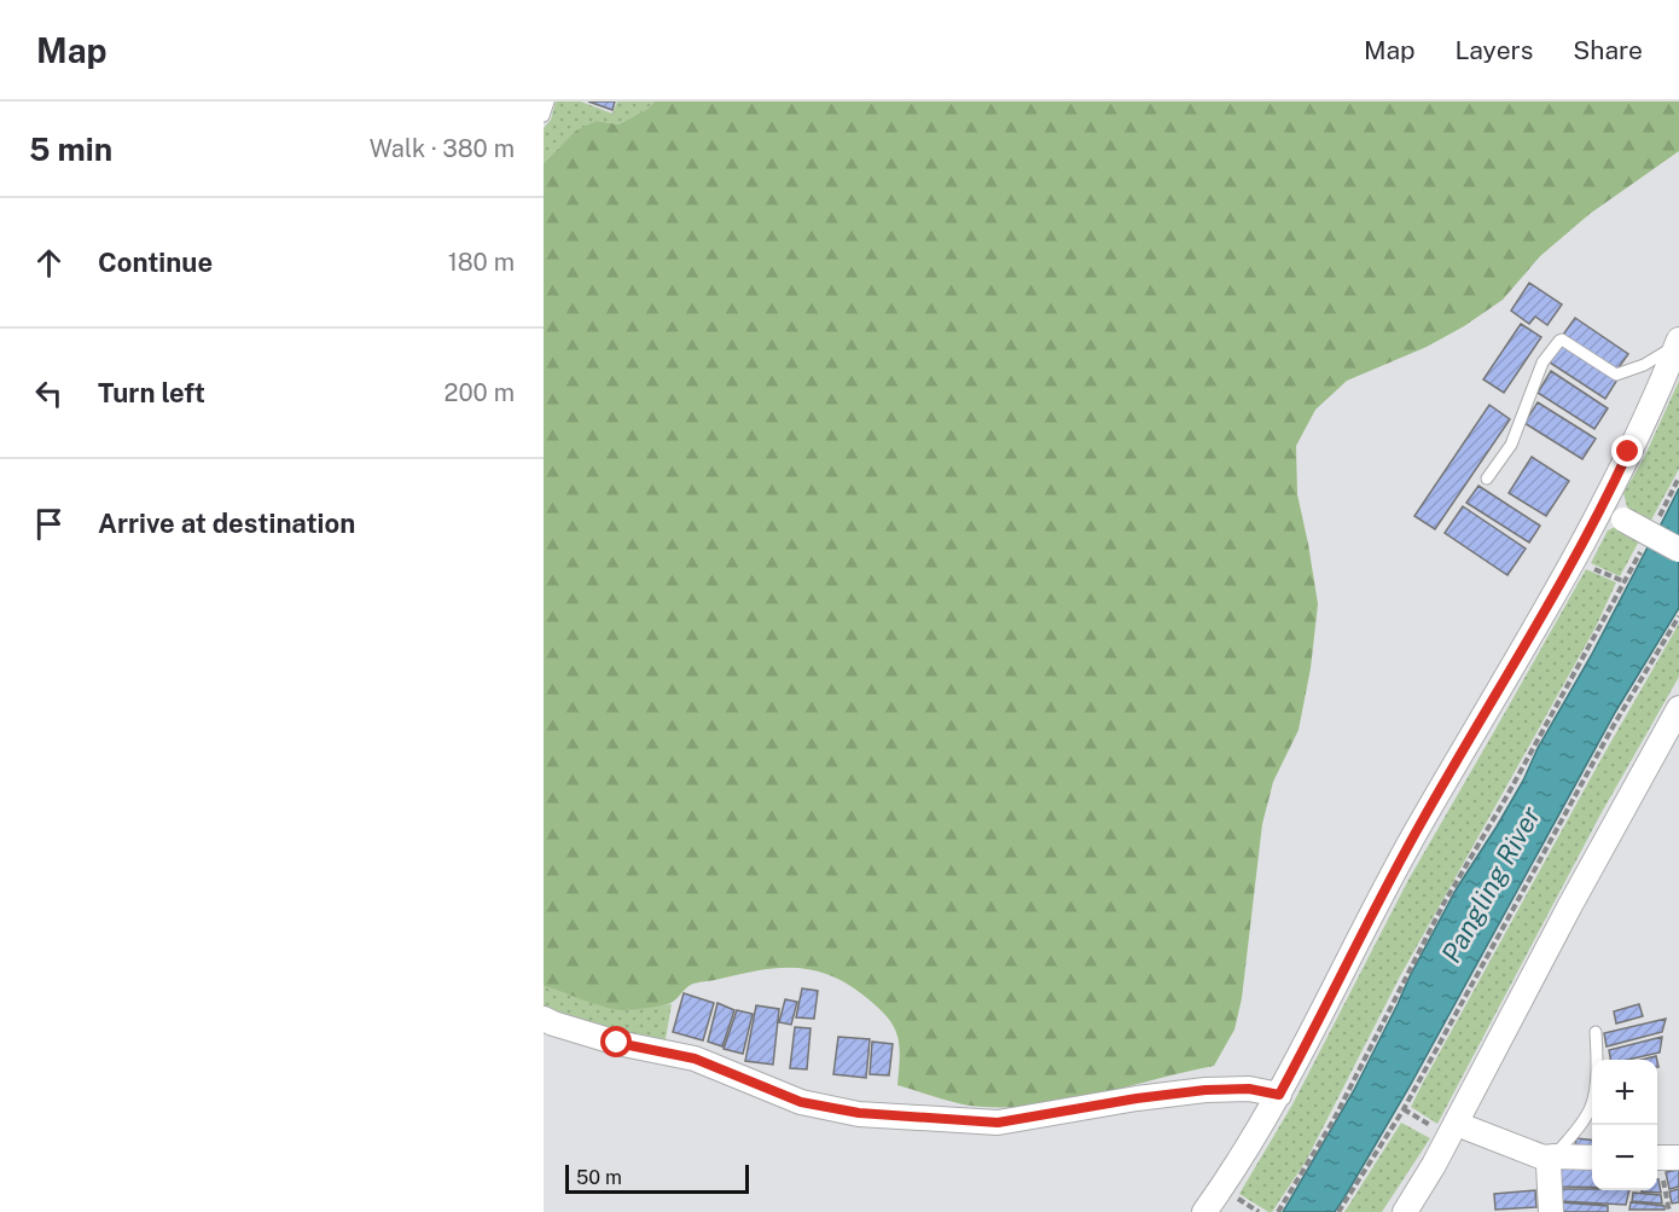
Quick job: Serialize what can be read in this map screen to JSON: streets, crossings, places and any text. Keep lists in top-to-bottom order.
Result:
{
  "water": ["Pangling River"],
  "scale_bar": "50 m",
  "page": {
    "header": "Map",
    "nav": ["Map", "Layers", "Share"],
    "heading": ["5 min", "Walk · 380 m"],
    "list": [
      ["Continue", "180 m"],
      ["Turn left", "200 m"],
      "Arrive at destination"
    ],
    "map_buttons": ["+", "−"],
    "scale": "50 m"
  }
}
